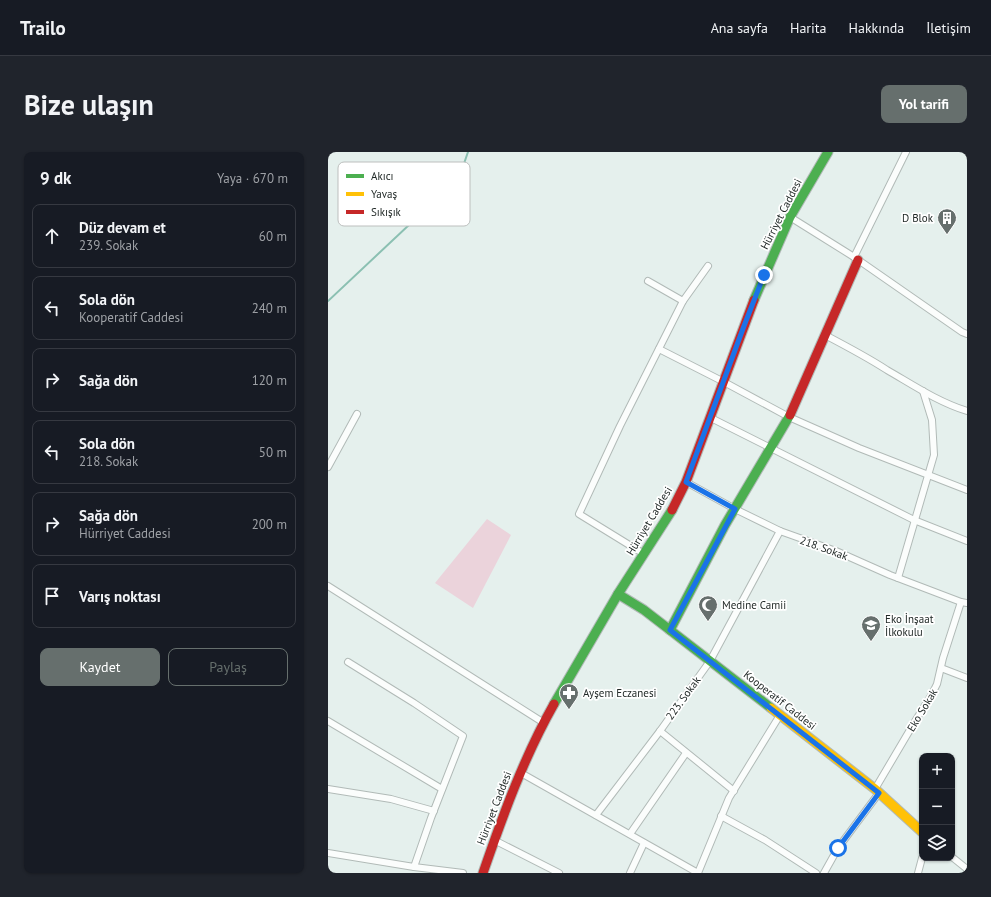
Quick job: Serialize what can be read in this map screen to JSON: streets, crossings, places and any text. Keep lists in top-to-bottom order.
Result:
{
  "streets": {
    "street": [
      "Hürriyet Caddesi",
      "218. Sokak",
      "223. Sokak",
      "Kooperatif Caddesi",
      "Eko Sokak"
    ]
  },
  "crossings": [
    ["Hürriyet Caddesi", "218. Sokak"],
    ["Hürriyet Caddesi", "Kooperatif Caddesi"],
    ["218. Sokak", "223. Sokak"],
    ["218. Sokak", "Eko Sokak"],
    ["223. Sokak", "Kooperatif Caddesi"],
    ["Kooperatif Caddesi", "Eko Sokak"]
  ],
  "places": {
    "building": ["D Blok"],
    "mosque": ["Medine Camii"],
    "school or university": ["Eko İnşaat İlkokulu"],
    "pharmacy": ["Ayşem Eczanesi"]
  },
  "legend": ["Akıcı", "Yavaş", "Sıkışık"],
  "page": {
    "header": "Trailo",
    "nav": [
      "Ana sayfa",
      "Harita",
      "Hakkında",
      "İletişim"
    ],
    "buttons": [
      "Yol tarifi",
      ["Kaydet", "Paylaş"]
    ],
    "title": "Bize ulaşın",
    "heading": ["9 dk", "Yaya · 670 m"],
    "list": [
      ["Düz devam et", "239. Sokak", "60 m"],
      ["Sola dön", "Kooperatif Caddesi", "240 m"],
      ["Sağa dön", "120 m"],
      ["Sola dön", "218. Sokak", "50 m"],
      ["Sağa dön", "Hürriyet Caddesi", "200 m"],
      "Varış noktası"
    ],
    "map_buttons": ["+", "−"]
  }
}
